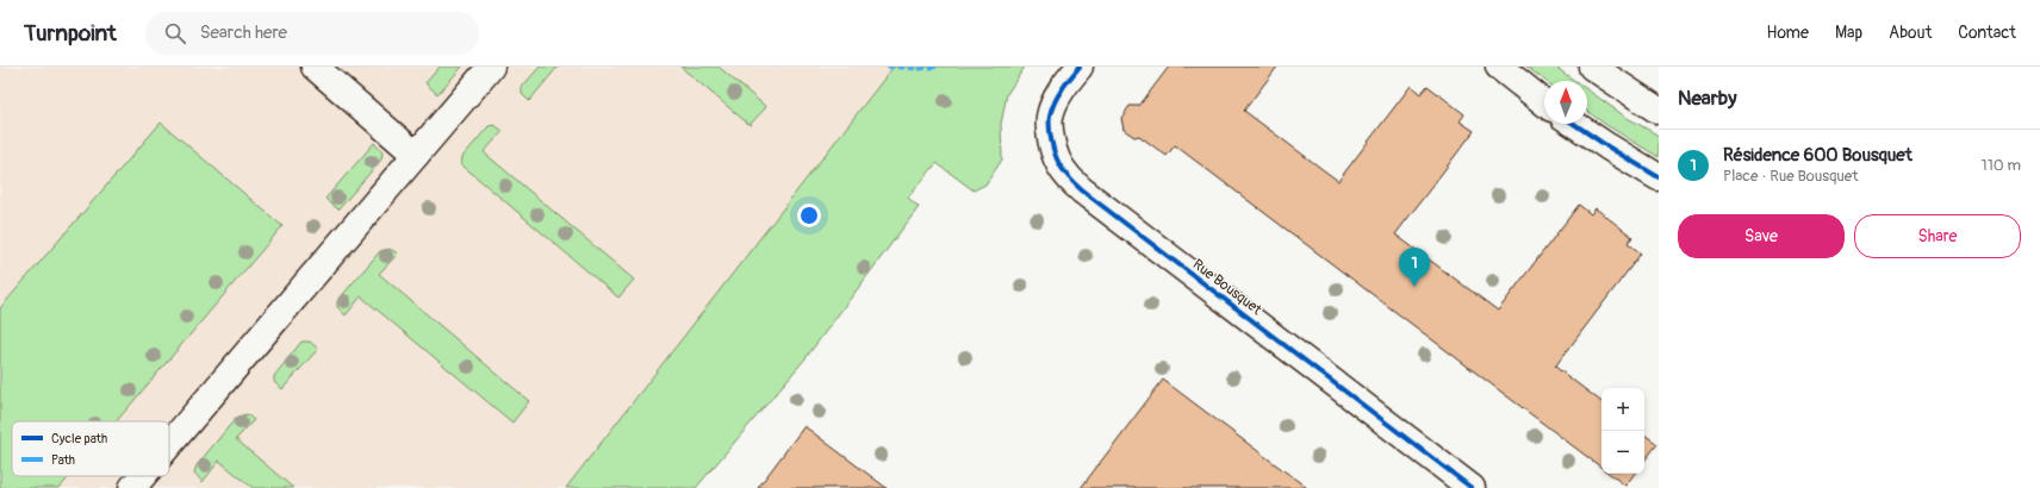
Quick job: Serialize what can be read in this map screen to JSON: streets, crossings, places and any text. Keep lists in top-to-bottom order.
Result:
{
  "streets": {
    "street": ["Rue Bousquet"]
  },
  "legend": ["Cycle path", "Path"],
  "north": "top",
  "page": {
    "header": "Turnpoint",
    "search": "Search here",
    "nav": [
      "Home",
      "Map",
      "About",
      "Contact"
    ],
    "heading": "Nearby",
    "list": [
      {
        "mark": "1",
        "name": "Résidence 600 Bousquet",
        "note": "Place · Rue Bousquet",
        "value": "110 m"
      }
    ],
    "buttons": ["Save", "Share"],
    "pins": "1",
    "map_buttons": ["+", "−"]
  }
}
